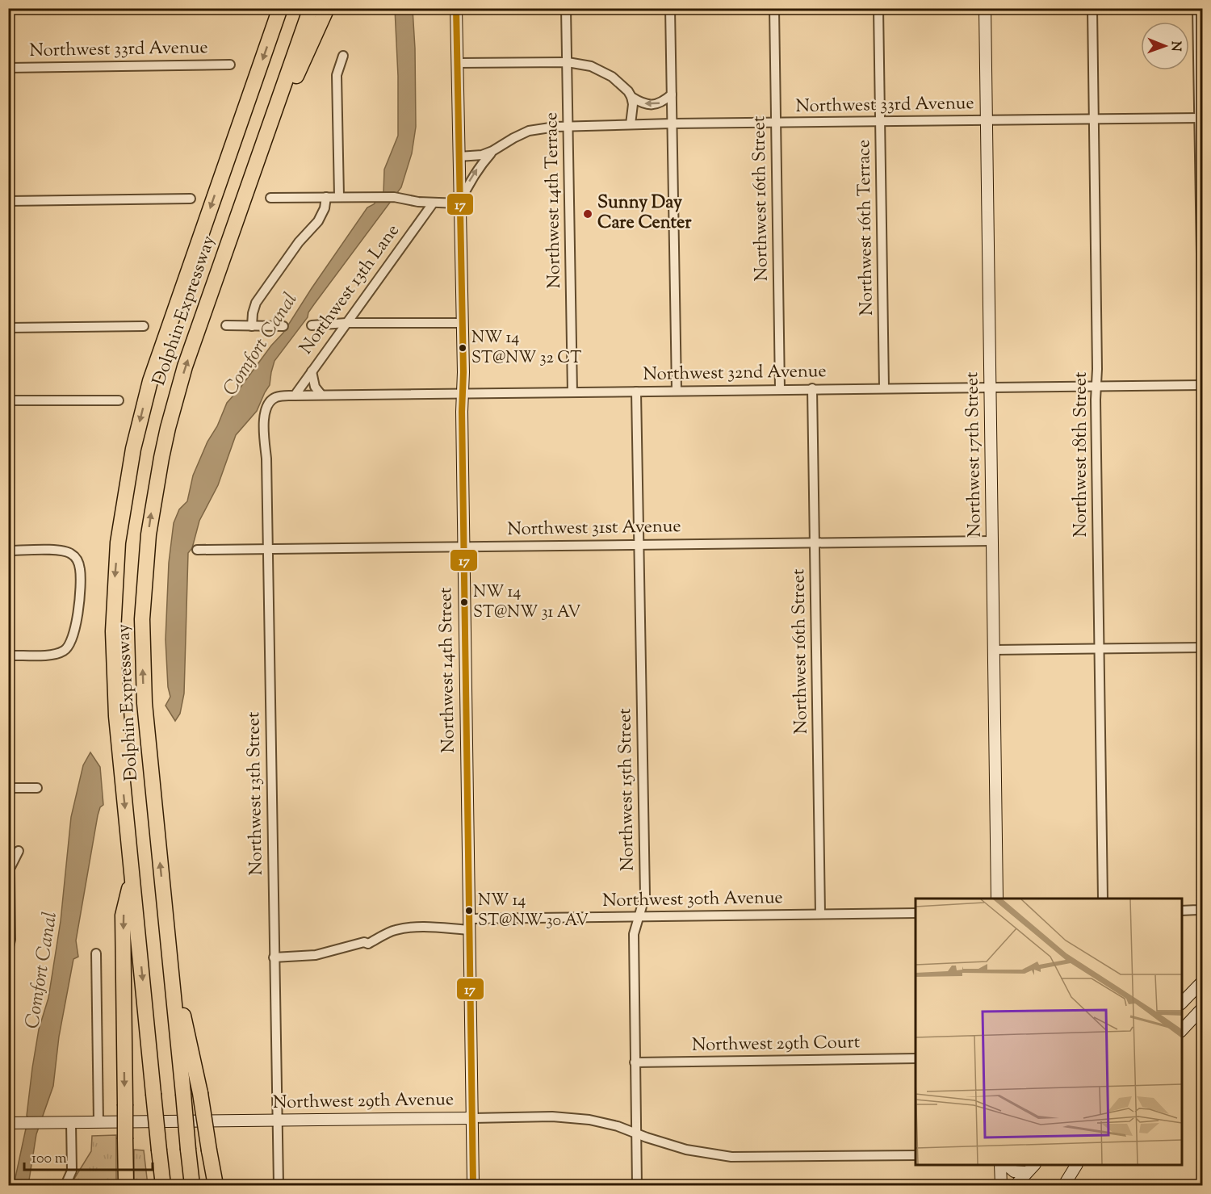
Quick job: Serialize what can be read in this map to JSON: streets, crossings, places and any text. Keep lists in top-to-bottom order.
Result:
{
  "streets": {
    "highway": ["Dolphin Expressway"],
    "street": [
      "Northwest 33rd Avenue",
      "Northwest 16th Street",
      "Northwest 14th Terrace",
      "Northwest 16th Terrace",
      "Northwest 13th Lane",
      "Northwest 32nd Avenue",
      "Northwest 17th Street",
      "Northwest 18th Street",
      "Northwest 31st Avenue",
      "Northwest 14th Street",
      "Northwest 15th Street",
      "Northwest 13th Street",
      "Northwest 30th Avenue",
      "Northwest 29th Court",
      "Northwest 29th Avenue"
    ]
  },
  "crossings": [
    ["Northwest 33rd Avenue", "Northwest 16th Street"],
    ["Northwest 33rd Avenue", "Northwest 14th Terrace"],
    ["Northwest 33rd Avenue", "Northwest 16th Terrace"],
    ["Northwest 33rd Avenue", "Northwest 17th Street"],
    ["Northwest 33rd Avenue", "Northwest 18th Street"],
    ["Northwest 16th Street", "Northwest 32nd Avenue"],
    ["Northwest 16th Street", "Northwest 31st Avenue"],
    ["Northwest 16th Street", "Northwest 30th Avenue"],
    ["Northwest 14th Terrace", "Northwest 32nd Avenue"],
    ["Northwest 16th Terrace", "Northwest 32nd Avenue"],
    ["Northwest 13th Lane", "Northwest 32nd Avenue"],
    ["Northwest 32nd Avenue", "Northwest 17th Street"],
    ["Northwest 32nd Avenue", "Northwest 18th Street"],
    ["Northwest 32nd Avenue", "Northwest 14th Street"],
    ["Northwest 32nd Avenue", "Northwest 15th Street"],
    ["Northwest 32nd Avenue", "Northwest 13th Street"],
    ["Northwest 17th Street", "Northwest 31st Avenue"],
    ["Northwest 31st Avenue", "Northwest 14th Street"],
    ["Northwest 31st Avenue", "Northwest 15th Street"],
    ["Northwest 31st Avenue", "Northwest 13th Street"],
    ["Northwest 14th Street", "Northwest 30th Avenue"],
    ["Northwest 14th Street", "Northwest 29th Avenue"],
    ["Northwest 15th Street", "Northwest 30th Avenue"],
    ["Northwest 15th Street", "Northwest 29th Court"],
    ["Northwest 15th Street", "Northwest 29th Avenue"],
    ["Northwest 13th Street", "Northwest 30th Avenue"],
    ["Northwest 13th Street", "Northwest 29th Avenue"]
  ],
  "water": ["Comfort Canal"],
  "places": [
    "Sunny Day Care Center",
    "NW 14 ST@NW 32 CT",
    "NW 14 ST@NW 31 AV",
    "NW 14 ST@NW 30 AV"
  ],
  "lines": ["transit line 17"],
  "scale_bar": "100 m",
  "north": "right"
}
